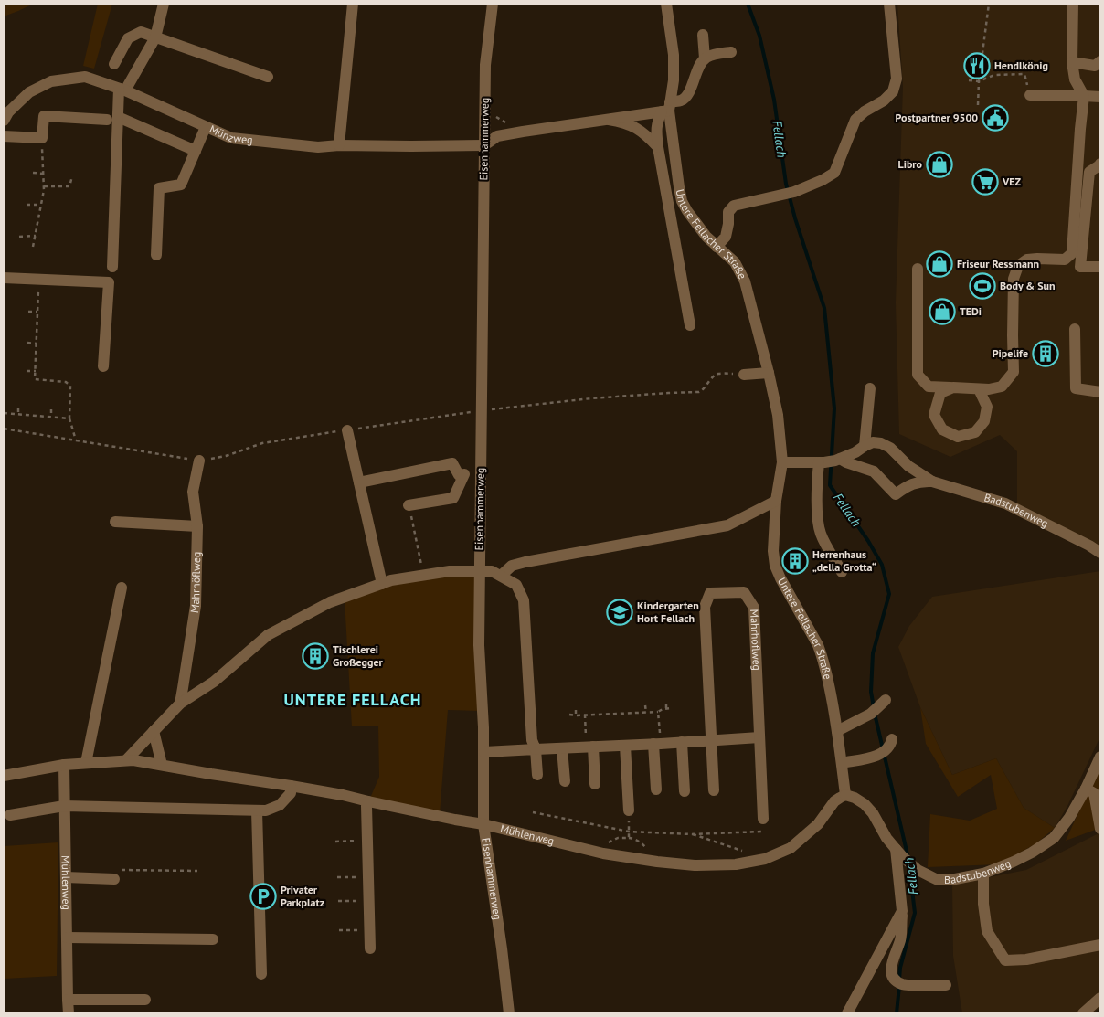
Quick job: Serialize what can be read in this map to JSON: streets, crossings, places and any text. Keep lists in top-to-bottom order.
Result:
{
  "streets": {
    "street": [
      "Münzweg",
      "Eisenhammerweg",
      "Untere Fellacher Straße",
      "Badstubenweg",
      "Mahrhöflweg",
      "Mühlenweg"
    ]
  },
  "crossings": [
    ["Münzweg", "Eisenhammerweg"],
    ["Eisenhammerweg", "Mühlenweg"],
    ["Untere Fellacher Straße", "Badstubenweg"],
    ["Untere Fellacher Straße", "Mühlenweg"],
    ["Badstubenweg", "Mühlenweg"]
  ],
  "districts": ["UNTERE FELLACH"],
  "water": ["Fellach"],
  "places": {
    "restaurant": ["Hendlkönig"],
    "public building": ["Postpartner 9500"],
    "shop": ["Libro", "Friseur Ressmann", "TEDi"],
    "supermarket": ["VEZ"],
    "sports": ["Body & Sun"],
    "building": ["Pipelife", "Herrenhaus „della Grotta“", "Tischlerei Großegger"],
    "school or university": ["Kindergarten Hort Fellach"],
    "parking": ["Privater Parkplatz"]
  }
}
